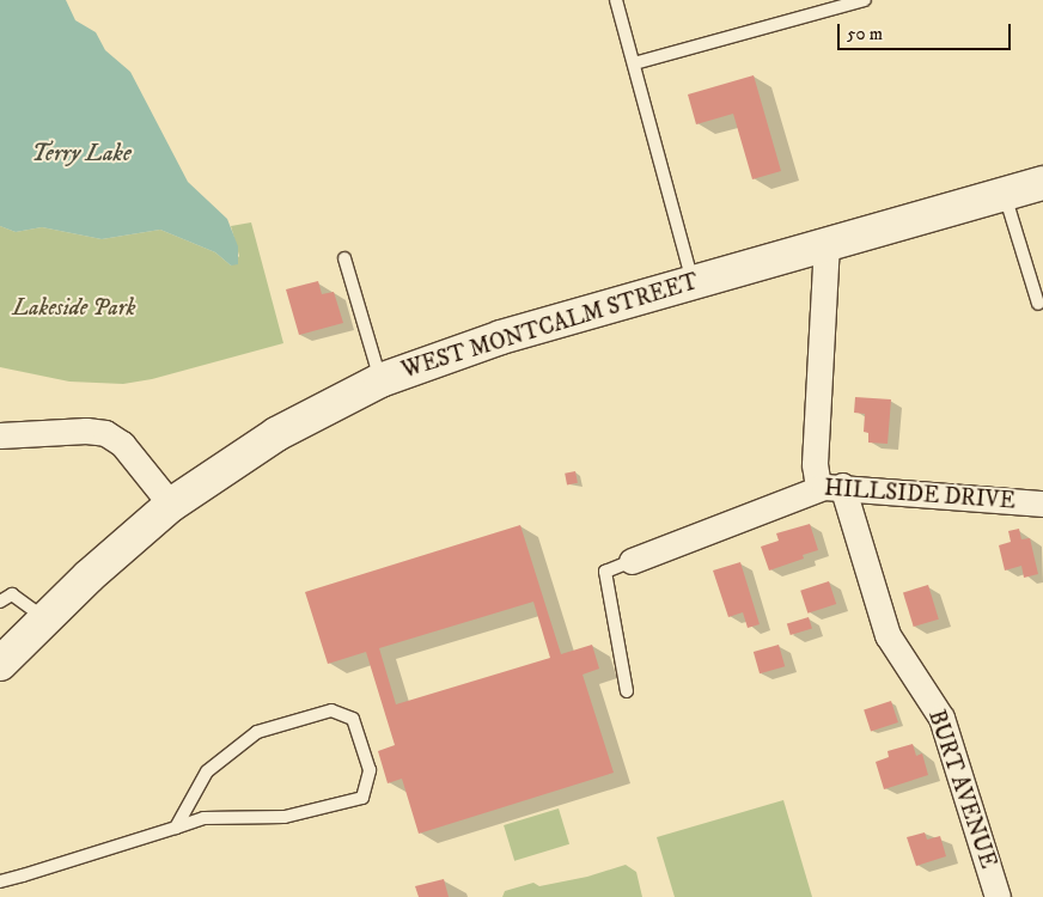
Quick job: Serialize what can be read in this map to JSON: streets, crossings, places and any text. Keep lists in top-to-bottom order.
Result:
{
  "streets": {
    "main road": ["WEST MONTCALM STREET"],
    "street": ["HILLSIDE DRIVE", "BURT AVENUE"]
  },
  "crossings": [
    ["WEST MONTCALM STREET", "BURT AVENUE"],
    ["HILLSIDE DRIVE", "BURT AVENUE"]
  ],
  "water": ["Terry Lake"],
  "parks": ["Lakeside Park"],
  "scale_bar": "50 m"
}
